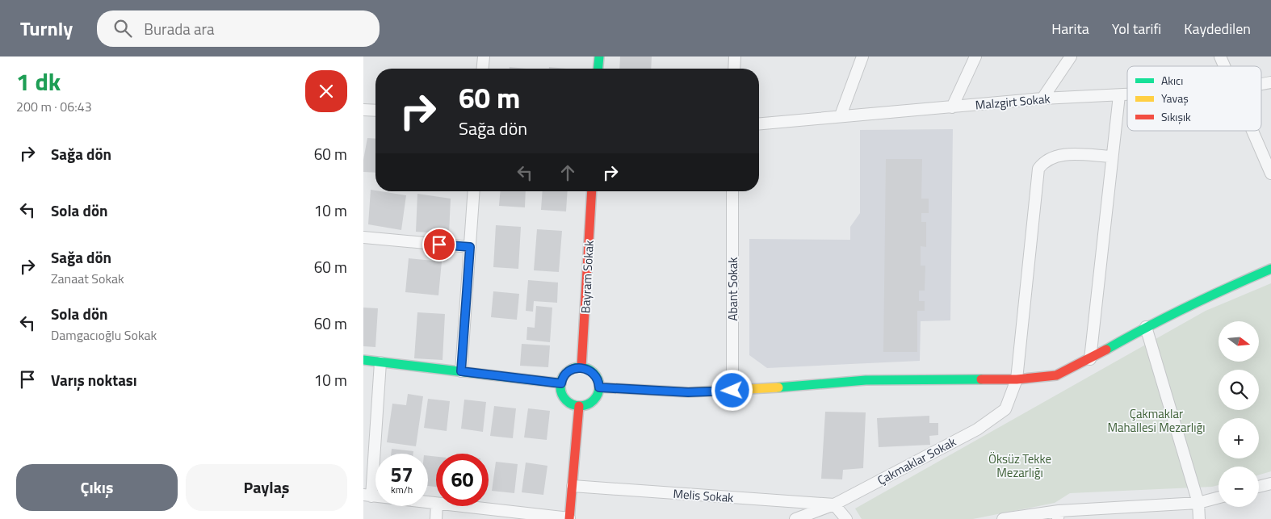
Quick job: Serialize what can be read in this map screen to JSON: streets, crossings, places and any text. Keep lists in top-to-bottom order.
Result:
{
  "streets": {
    "main road": ["Bayram Sokak"],
    "street": [
      "Malzgirt Sokak",
      "Abant Sokak",
      "Çakmaklar Sokak",
      "Melis Sokak"
    ]
  },
  "crossings": [
    ["Çakmaklar Sokak", "Melis Sokak"]
  ],
  "parks": ["Çakmaklar Mahallesi Mezarlığı", "Öksüz Tekke Mezarlığı"],
  "legend": ["Akıcı", "Yavaş", "Sıkışık"],
  "north": "right",
  "page": {
    "header": "Turnly",
    "search": "Burada ara",
    "nav": ["Harita", "Yol tarifi", "Kaydedilen"],
    "heading": ["1 dk", "200 m · 06:43"],
    "turn": ["60 m", "Sağa dön"],
    "list": [
      {
        "name": "Sağa dön",
        "value": "60 m"
      },
      {
        "name": "Sola dön",
        "value": "10 m"
      },
      {
        "name": "Sağa dön",
        "note": "Zanaat Sokak",
        "value": "60 m"
      },
      {
        "name": "Sola dön",
        "note": "Damgacıoğlu Sokak",
        "value": "60 m"
      },
      {
        "name": "Varış noktası",
        "value": "10 m"
      }
    ],
    "map_buttons": ["+", "−"],
    "speed": "57 km/h",
    "limit": "60",
    "buttons": ["Çıkış", "Paylaş"]
  }
}
